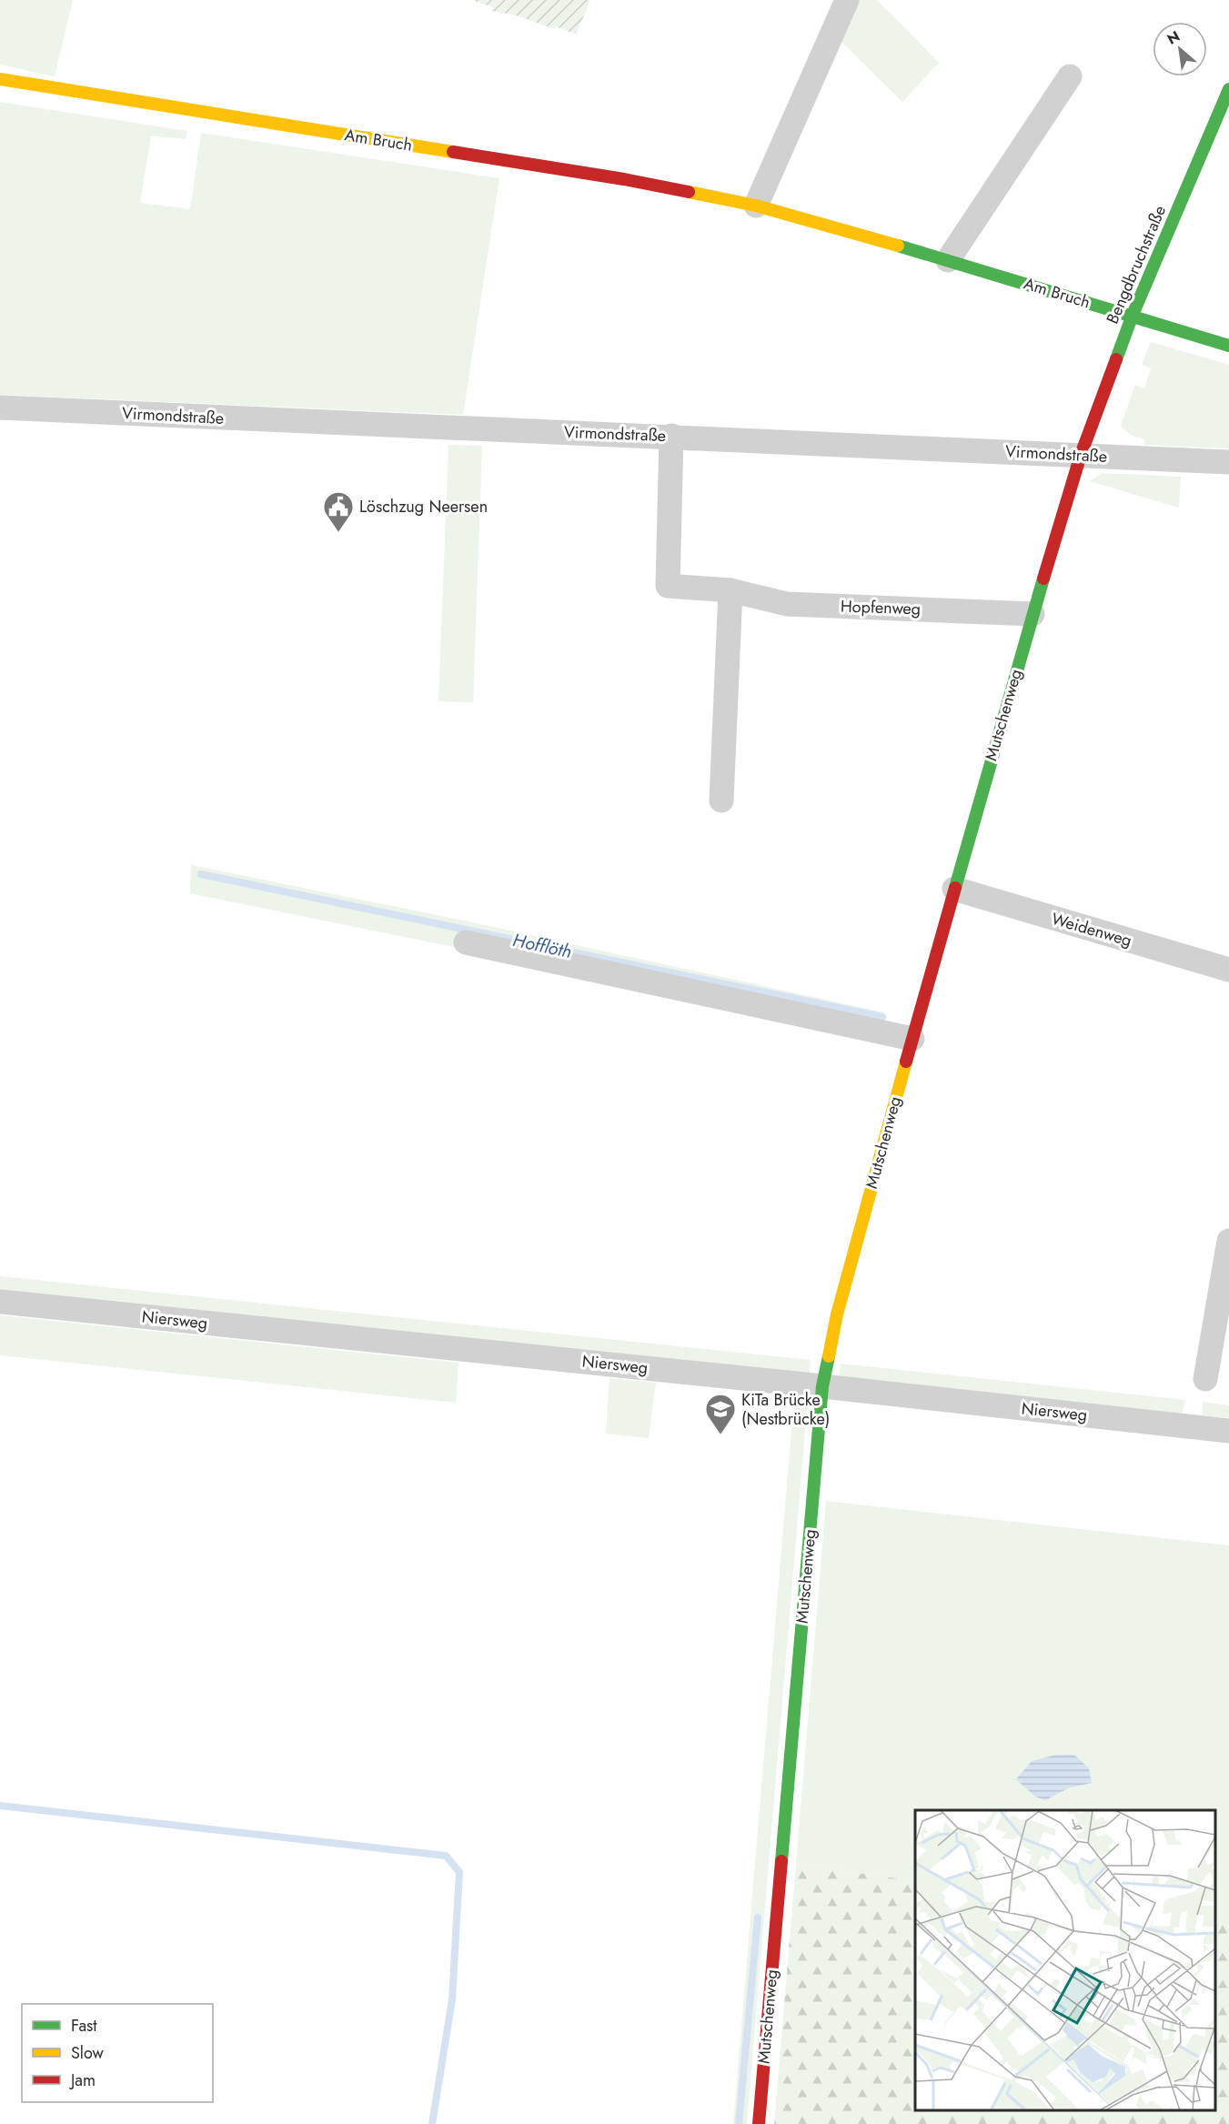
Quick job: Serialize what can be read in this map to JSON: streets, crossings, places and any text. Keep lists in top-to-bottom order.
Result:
{
  "streets": {
    "street": [
      "Am Bruch",
      "Bengdbruchstraße",
      "Virmondstraße",
      "Hopfenweg",
      "Mutschenweg",
      "Weidenweg",
      "Niersweg"
    ]
  },
  "crossings": [
    ["Am Bruch", "Bengdbruchstraße"],
    ["Bengdbruchstraße", "Virmondstraße"],
    ["Bengdbruchstraße", "Mutschenweg"],
    ["Virmondstraße", "Hopfenweg"],
    ["Virmondstraße", "Mutschenweg"],
    ["Hopfenweg", "Mutschenweg"],
    ["Mutschenweg", "Weidenweg"],
    ["Mutschenweg", "Niersweg"]
  ],
  "water": ["Hofflöth"],
  "places": {
    "public building": ["Löschzug Neersen"],
    "school or university": ["KiTa Brücke (Nestbrücke)"]
  },
  "legend": ["Fast", "Slow", "Jam"],
  "north": "top left"
}
